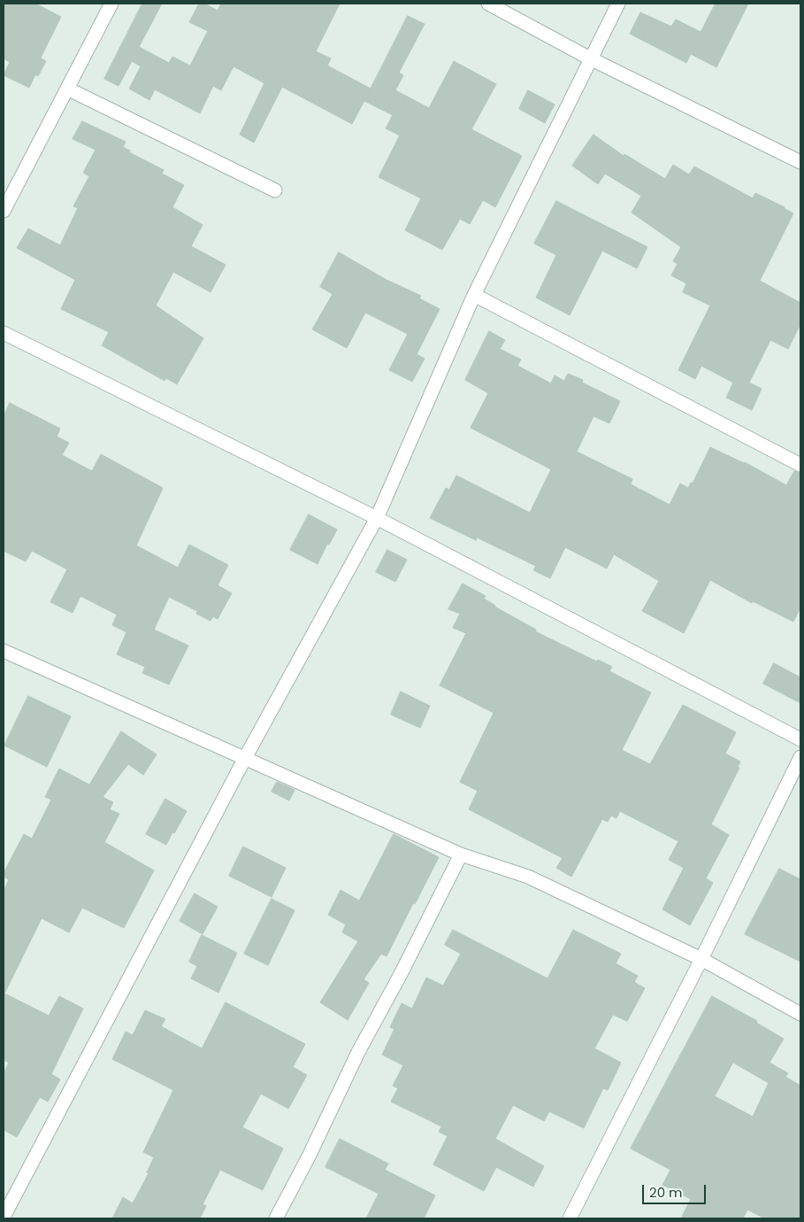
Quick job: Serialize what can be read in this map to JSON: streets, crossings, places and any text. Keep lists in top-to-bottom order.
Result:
{
  "scale_bar": "20 m"
}
